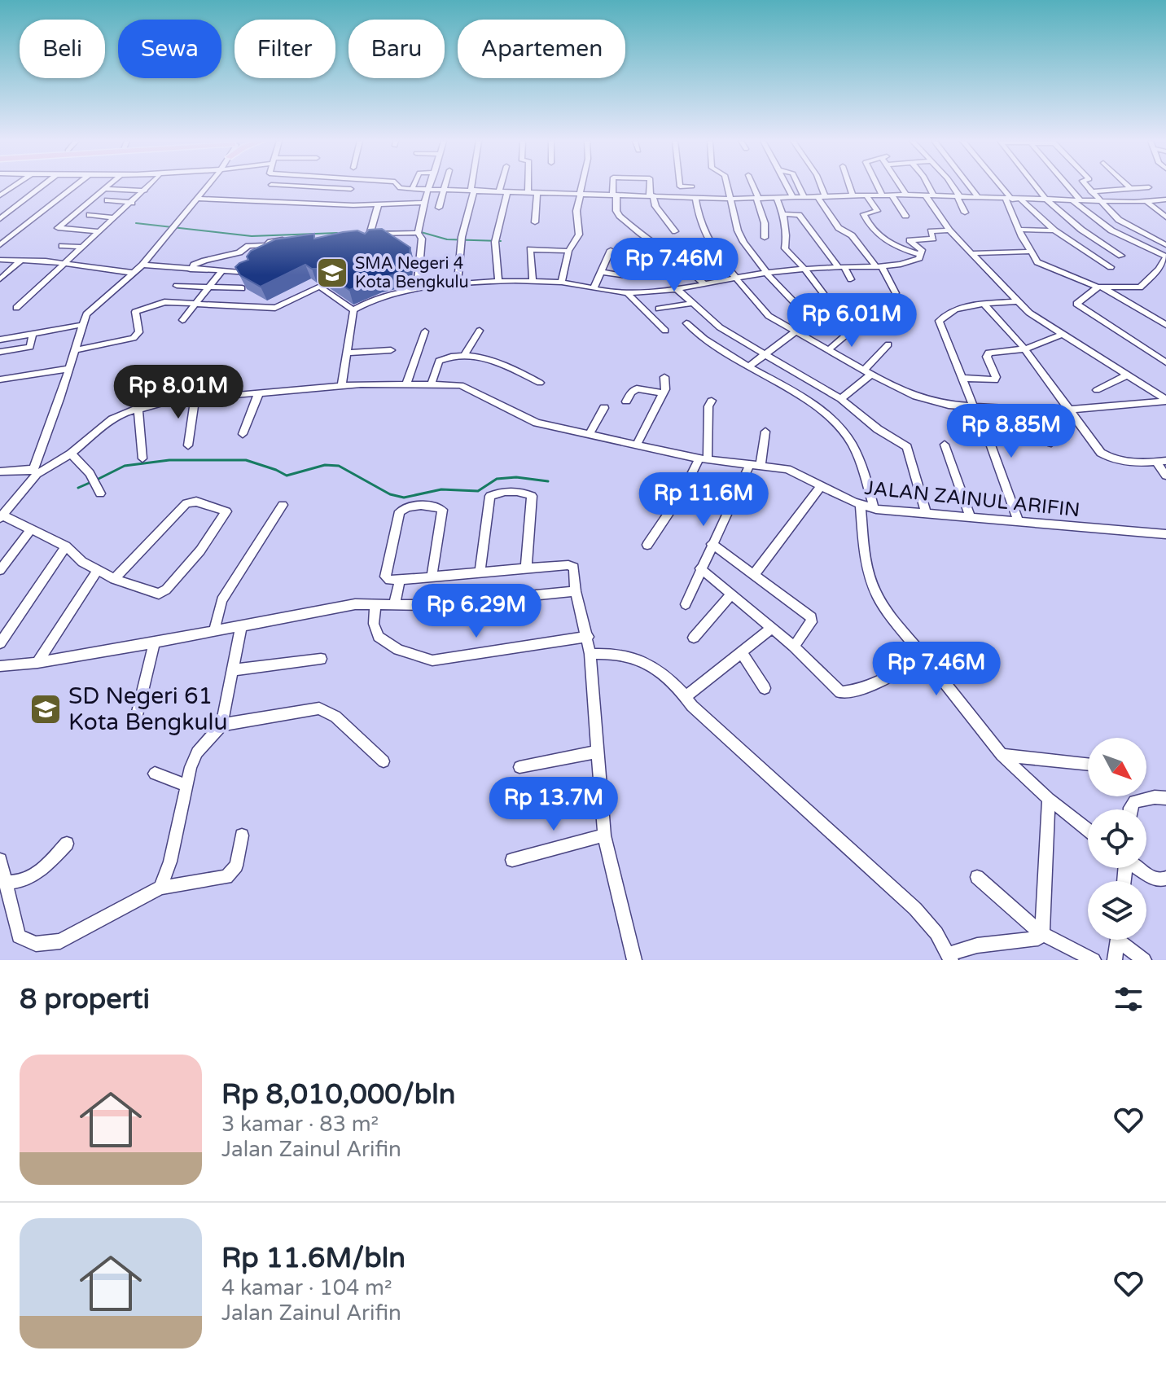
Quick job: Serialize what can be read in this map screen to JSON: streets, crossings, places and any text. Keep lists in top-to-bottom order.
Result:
{
  "streets": {
    "street": ["JALAN ZAINUL ARIFIN"]
  },
  "places": {
    "school or university": ["SMA Negeri 4 Kota Bengkulu", "SD Negeri 61 Kota Bengkulu"]
  },
  "north": "bottom right",
  "page": {
    "chip": [
      "Beli",
      "Sewa",
      "Filter",
      "Baru",
      "Apartemen"
    ],
    "price": [
      "Rp 7.46M",
      "Rp 6.01M",
      "Rp 8.01M",
      "Rp 8.85M",
      "Rp 11.6M",
      "Rp 6.29M",
      "Rp 7.46M",
      "Rp 13.7M"
    ],
    "heading": "8 properti",
    "list": [
      {
        "name": "Rp 8,010,000/bln",
        "note": "3 kamar · 83 m² · Jalan Zainul Arifin"
      },
      {
        "name": "Rp 11.6M/bln",
        "note": "4 kamar · 104 m² · Jalan Zainul Arifin"
      }
    ]
  }
}
